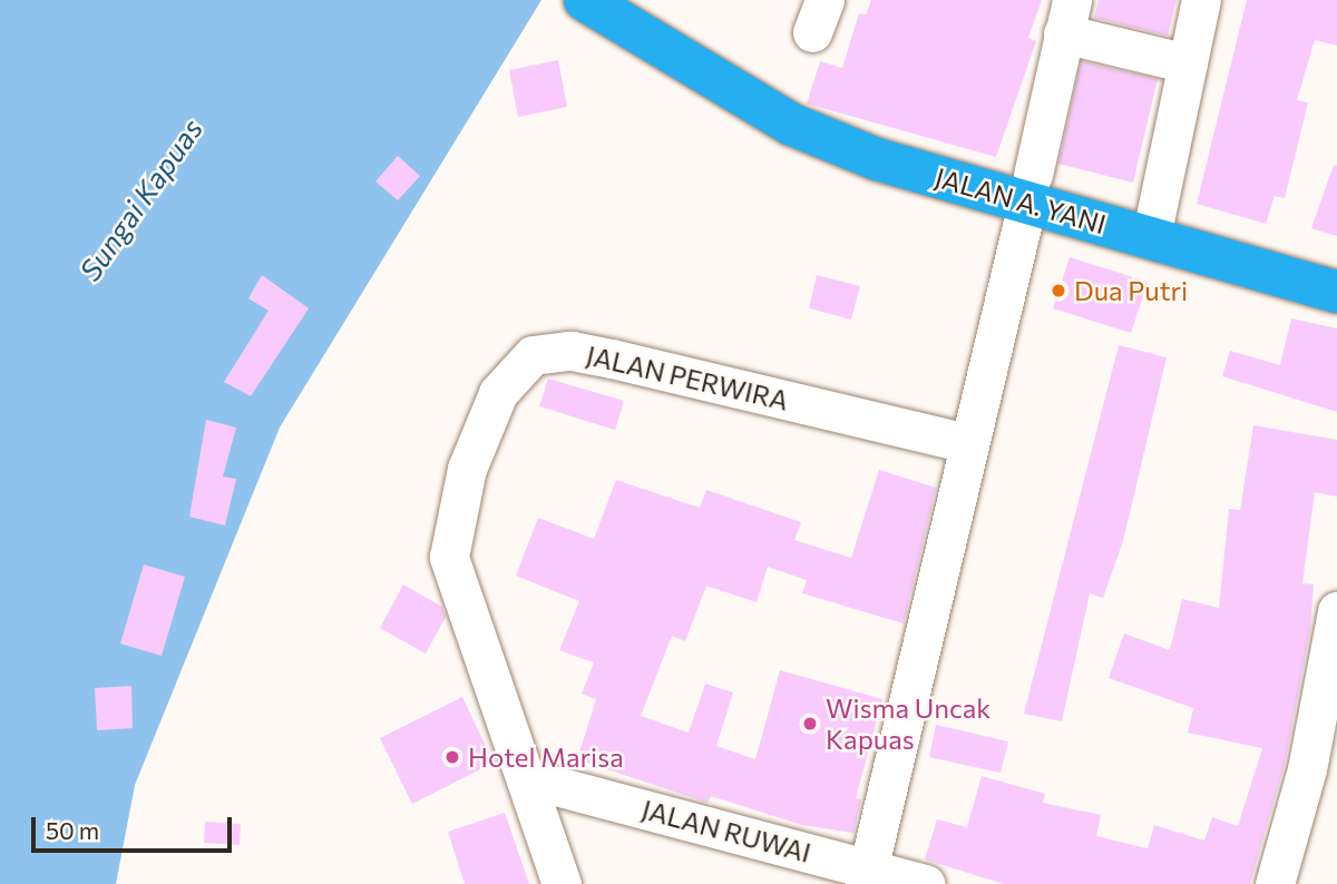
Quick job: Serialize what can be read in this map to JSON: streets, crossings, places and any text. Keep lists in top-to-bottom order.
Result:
{
  "streets": {
    "highway": ["JALAN A. YANI"],
    "street": ["JALAN PERWIRA", "JALAN RUWAI"]
  },
  "crossings": [
    ["JALAN PERWIRA", "JALAN RUWAI"]
  ],
  "water": ["Sungai Kapuas"],
  "places": ["Dua Putri", "Wisma Uncak Kapuas", "Hotel Marisa"],
  "scale_bar": "50 m"
}
